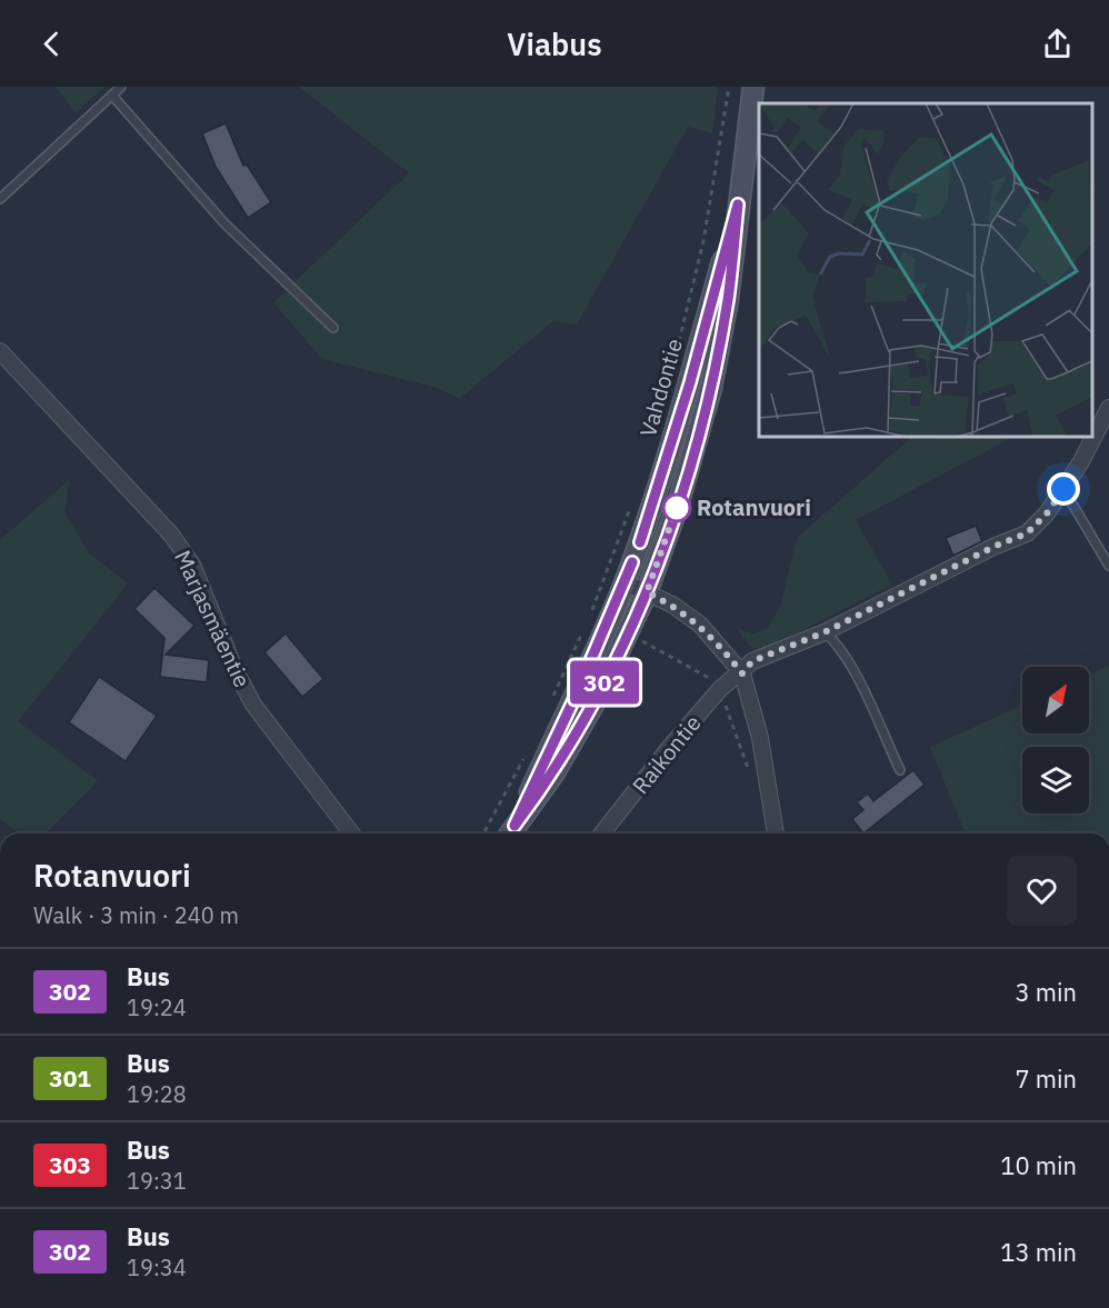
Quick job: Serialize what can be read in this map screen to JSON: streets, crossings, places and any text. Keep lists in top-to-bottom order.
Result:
{
  "streets": {
    "main road": ["Vahdontie"],
    "street": ["Marjasmäentie", "Raikontie"]
  },
  "places": ["Rotanvuori"],
  "lines": ["bus line 302"],
  "north": "top right",
  "page": {
    "header": "Viabus",
    "on_map": "302",
    "heading": ["Rotanvuori", "Walk · 3 min · 240 m"],
    "list": [
      {
        "mark": "302",
        "name": "Bus",
        "note": "19:24",
        "value": "3 min"
      },
      {
        "mark": "301",
        "name": "Bus",
        "note": "19:28",
        "value": "7 min"
      },
      {
        "mark": "303",
        "name": "Bus",
        "note": "19:31",
        "value": "10 min"
      },
      {
        "mark": "302",
        "name": "Bus",
        "note": "19:34",
        "value": "13 min"
      }
    ]
  }
}
